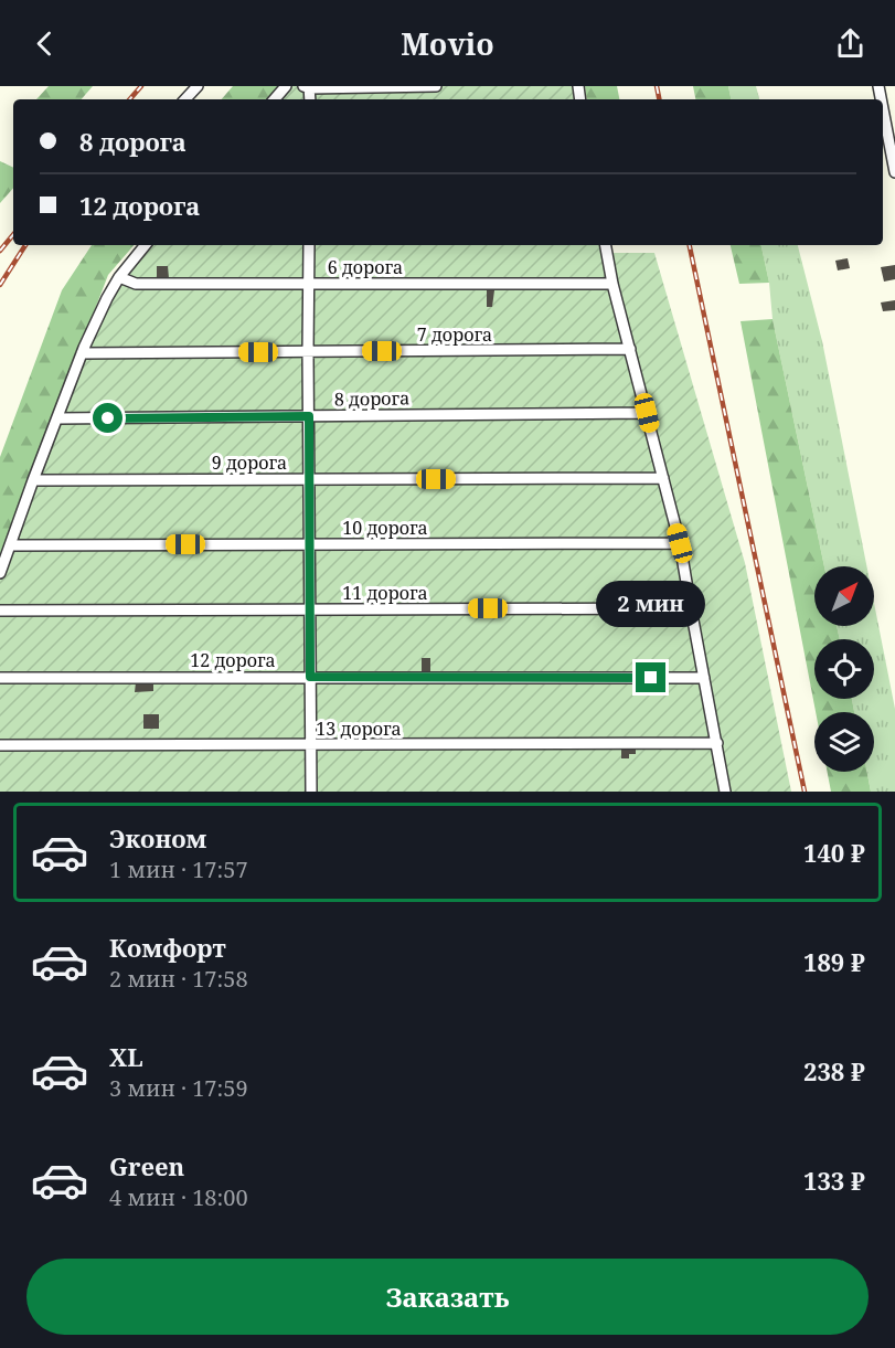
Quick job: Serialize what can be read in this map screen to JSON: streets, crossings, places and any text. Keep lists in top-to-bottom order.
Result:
{
  "streets": {
    "street": [
      "6 дорога",
      "7 дорога",
      "8 дорога",
      "9 дорога",
      "10 дорога",
      "11 дорога",
      "12 дорога",
      "13 дорога"
    ]
  },
  "north": "top right",
  "page": {
    "header": "Movio",
    "banner": ["8 дорога", "12 дорога"],
    "bubble": "2 мин",
    "list": [
      {
        "name": "Эконом",
        "note": "1 мин · 17:57",
        "value": "140 ₽"
      },
      {
        "name": "Комфорт",
        "note": "2 мин · 17:58",
        "value": "189 ₽"
      },
      {
        "name": "XL",
        "note": "3 мин · 17:59",
        "value": "238 ₽"
      },
      {
        "name": "Green",
        "note": "4 мин · 18:00",
        "value": "133 ₽"
      }
    ],
    "buttons": "Заказать"
  }
}
